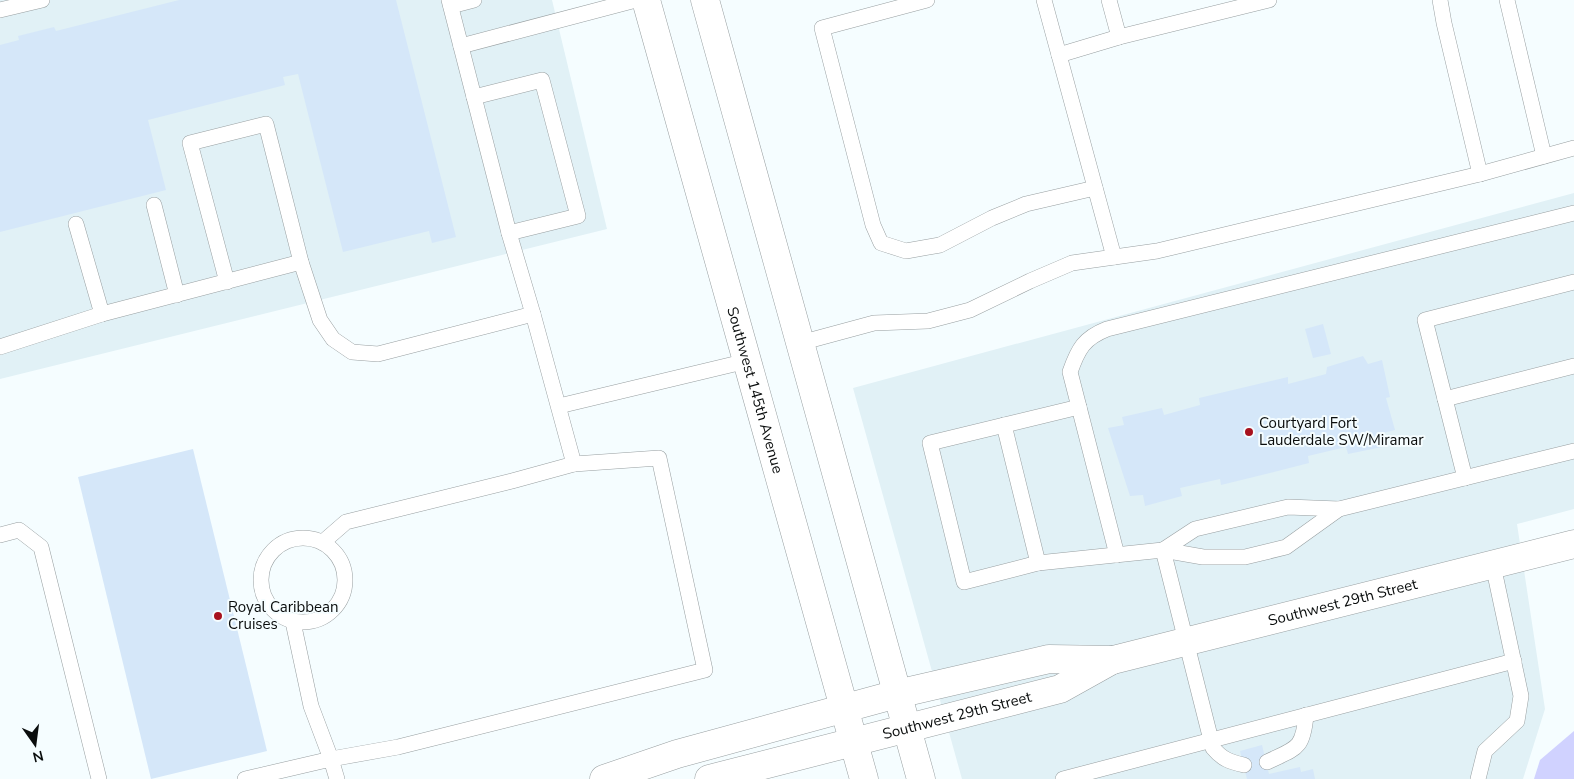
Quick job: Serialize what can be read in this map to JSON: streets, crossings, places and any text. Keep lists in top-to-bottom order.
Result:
{
  "streets": {
    "street": ["Southwest 145th Avenue", "Southwest 29th Street"]
  },
  "crossings": [
    ["Southwest 145th Avenue", "Southwest 29th Street"]
  ],
  "places": ["Courtyard Fort Lauderdale SW/Miramar", "Royal Caribbean Cruises"],
  "north": "bottom"
}
